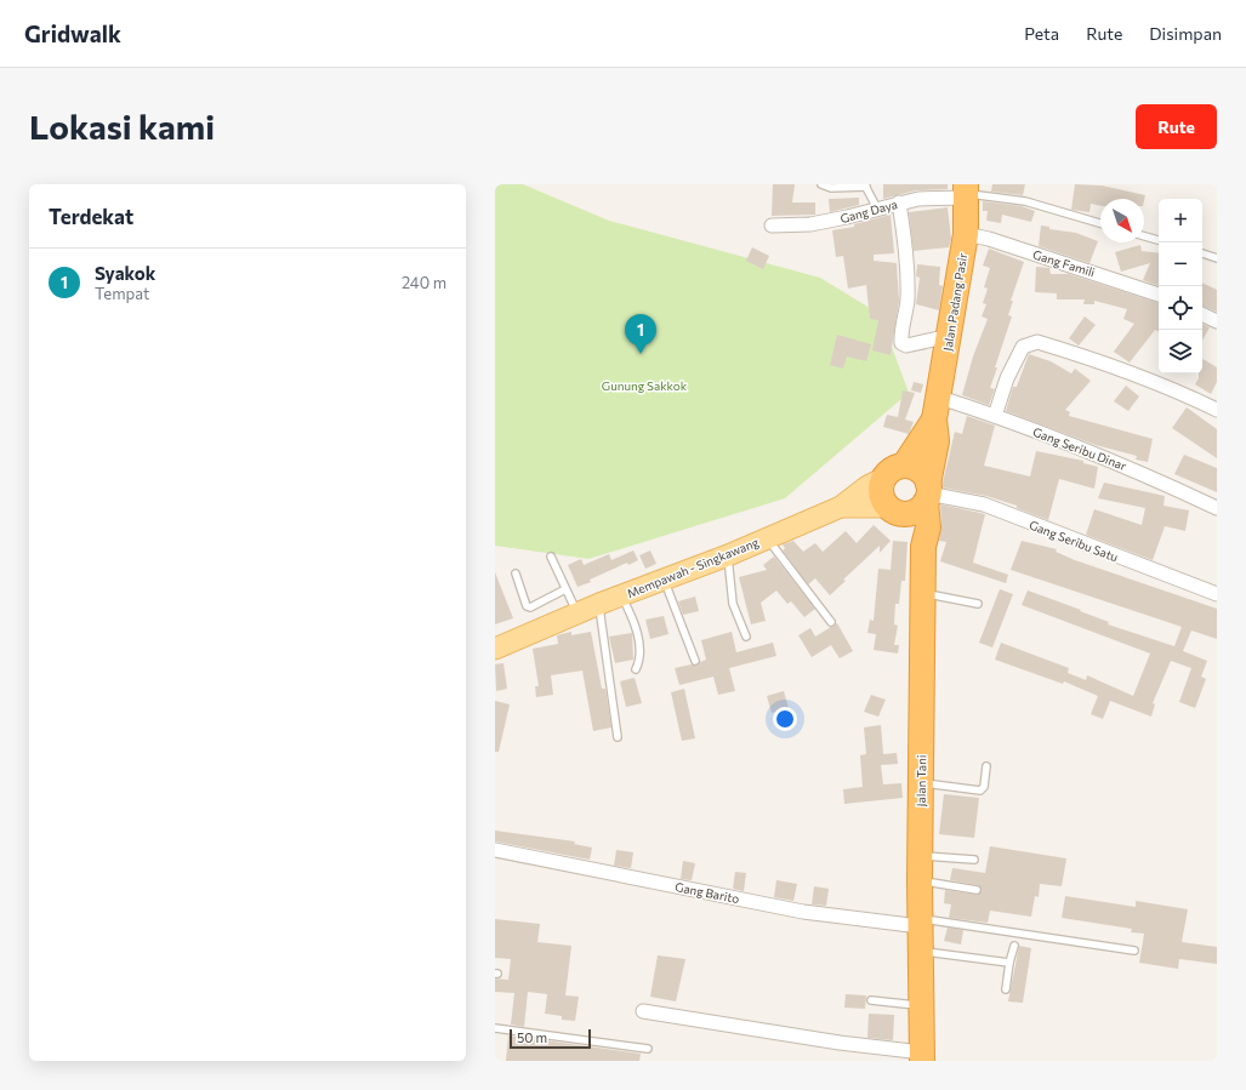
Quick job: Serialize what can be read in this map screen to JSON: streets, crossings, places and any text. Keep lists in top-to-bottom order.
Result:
{
  "streets": {
    "highway": ["Jalan Padang Pasir", "Mempawah - Singkawang", "Jalan Tani"],
    "street": [
      "Gang Daya",
      "Gang Famili",
      "Gang Seribu Dinar",
      "Gang Seribu Satu",
      "Gang Barito"
    ]
  },
  "crossings": [
    ["Gang Daya", "Jalan Padang Pasir"],
    ["Gang Famili", "Jalan Padang Pasir"],
    ["Jalan Padang Pasir", "Gang Seribu Dinar"],
    ["Jalan Padang Pasir", "Mempawah - Singkawang"],
    ["Gang Seribu Dinar", "Mempawah - Singkawang"],
    ["Gang Seribu Satu", "Jalan Tani"],
    ["Jalan Tani", "Gang Barito"]
  ],
  "parks": ["Gunung Sakkok"],
  "scale_bar": "50 m",
  "north": "bottom right",
  "page": {
    "header": "Gridwalk",
    "nav": ["Peta", "Rute", "Disimpan"],
    "buttons": "Rute",
    "title": "Lokasi kami",
    "heading": "Terdekat",
    "map_buttons": ["+", "−"],
    "list": [
      {
        "mark": "1",
        "name": "Syakok",
        "note": "Tempat",
        "value": "240 m"
      }
    ],
    "pins": "1",
    "scale": "50 m"
  }
}
